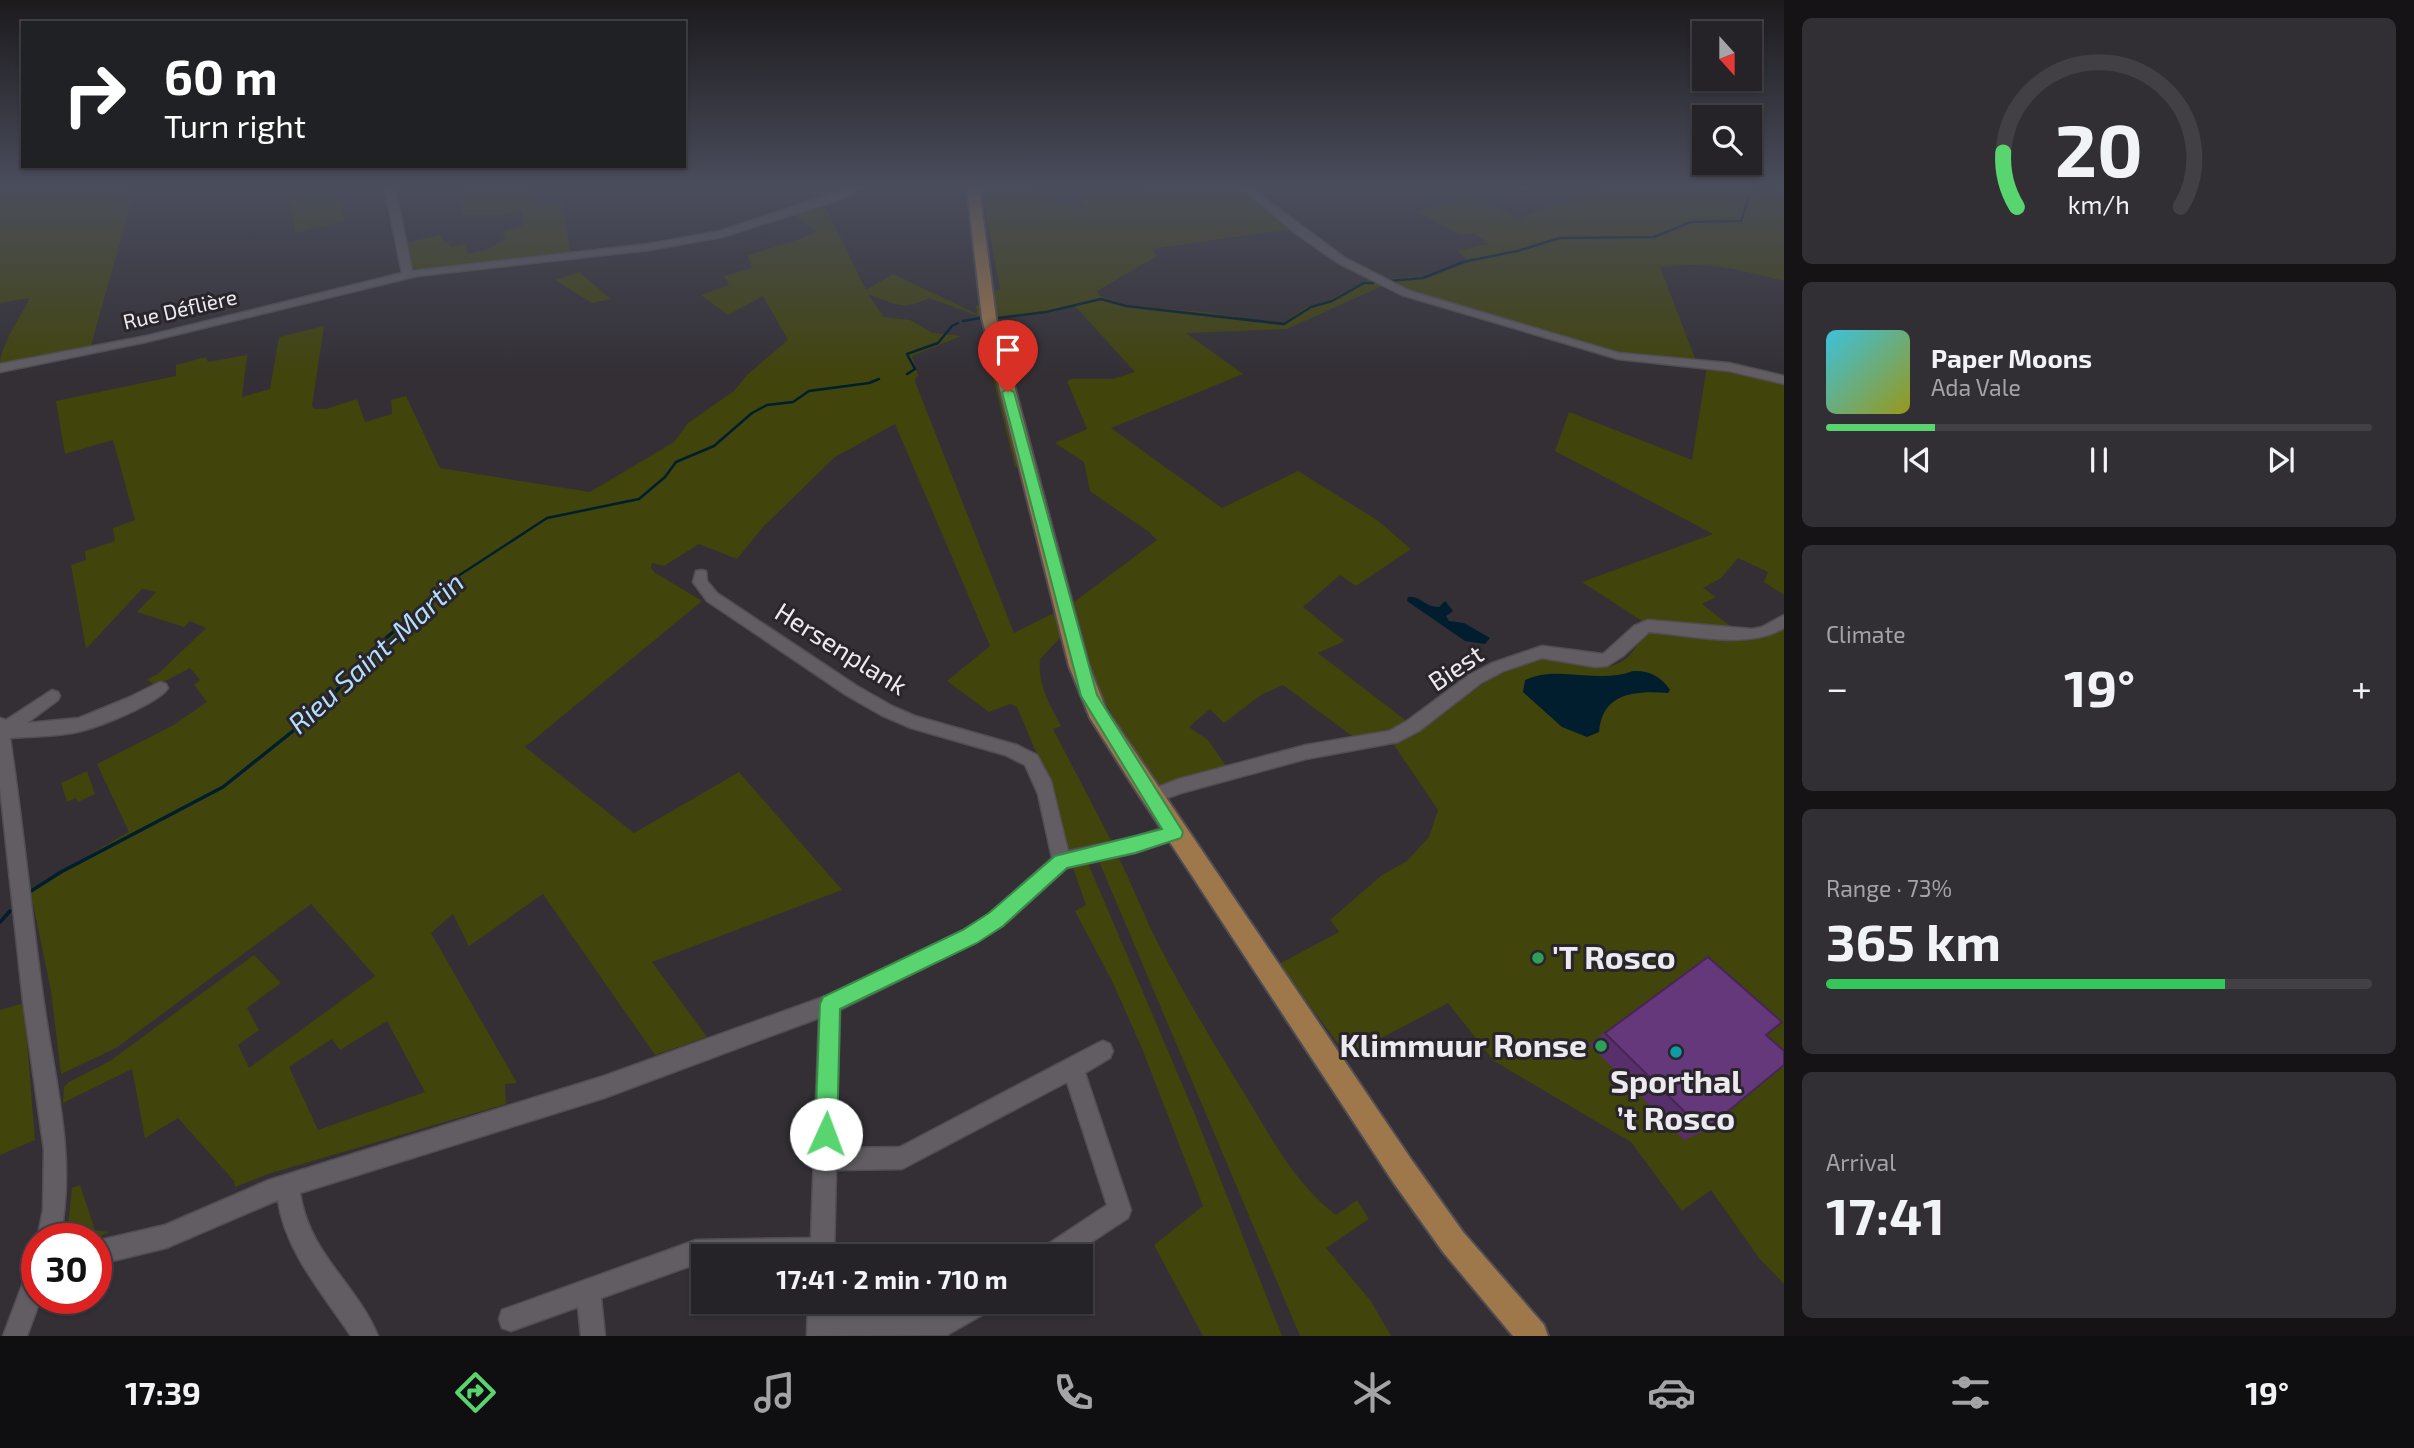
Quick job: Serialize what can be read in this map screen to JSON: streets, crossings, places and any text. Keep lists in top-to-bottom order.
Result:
{
  "streets": {
    "street": ["Rue Déflière", "Hersenplank", "Biest"]
  },
  "water": ["Rieu Saint-Martin"],
  "places": ["'T Rosco", "Klimmuur Ronse", "Sporthal ’t Rosco"],
  "north": "bottom",
  "page": {
    "turn": ["60 m", "Turn right"],
    "song": ["Paper Moons", "Ada Vale"],
    "tile": [
      "Climate",
      ["Range · 73%", "365 km"],
      ["Arrival", "17:41"]
    ],
    "heat": ["−", "19°", "+"],
    "limit": "30",
    "trip": "17:41 · 2 min · 710 m",
    "tabs": ["17:39", "19°"],
    "gauge": ["20", "km/h"]
  }
}
